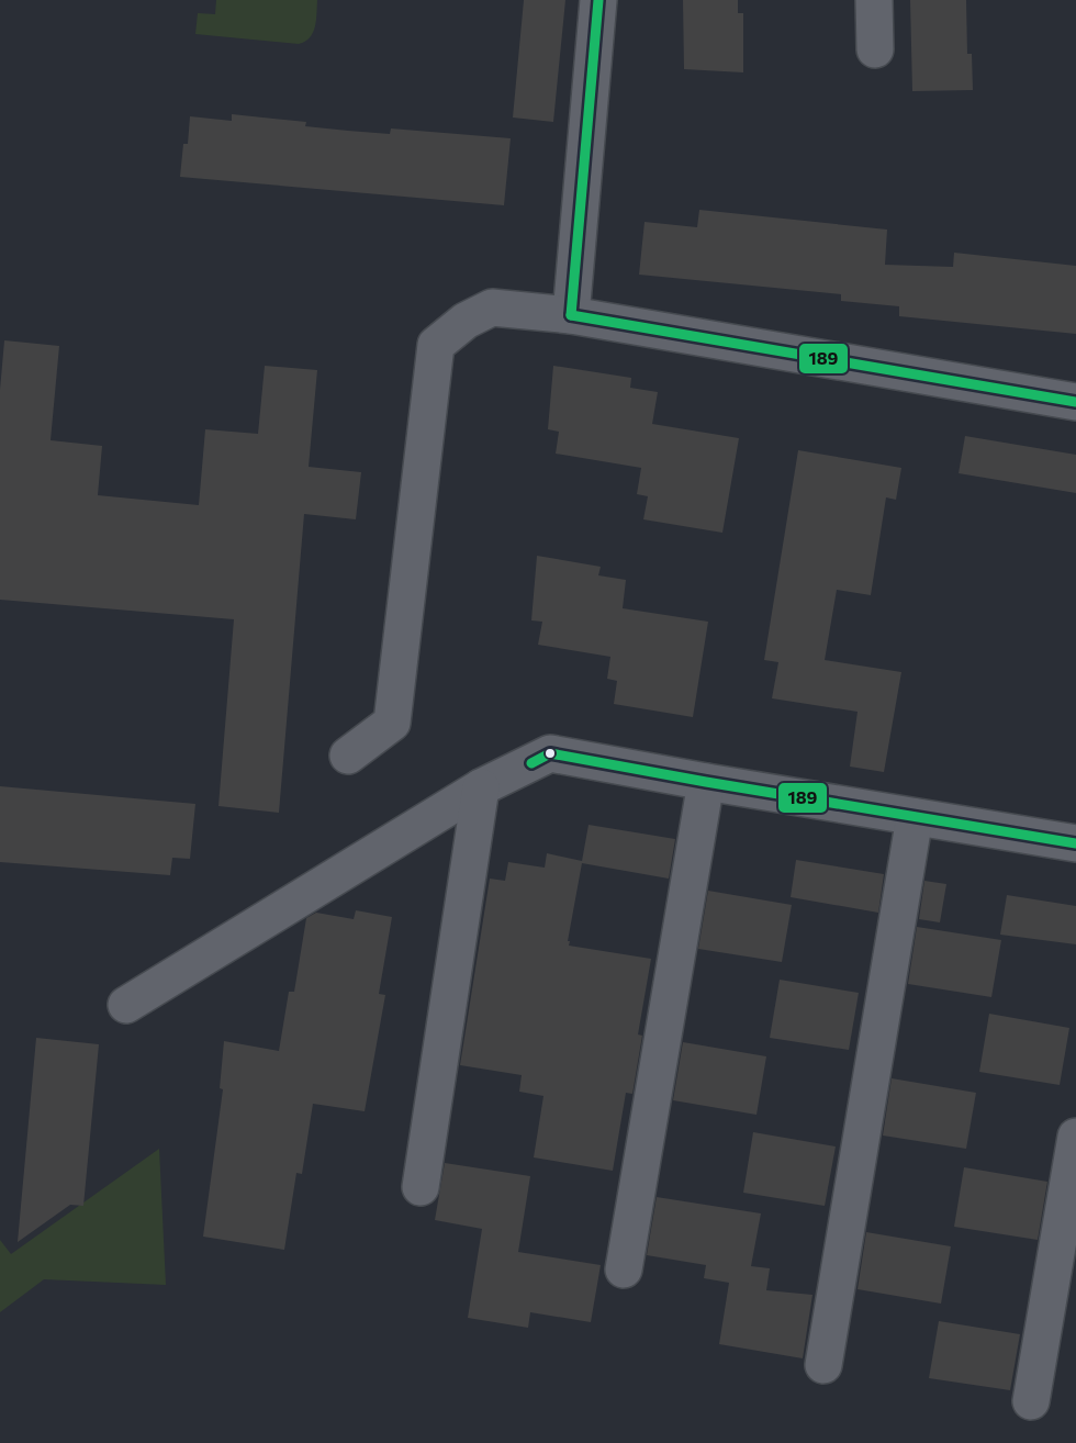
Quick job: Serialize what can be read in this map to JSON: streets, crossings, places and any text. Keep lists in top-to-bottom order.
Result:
{
  "lines": ["transit line 189"]
}
